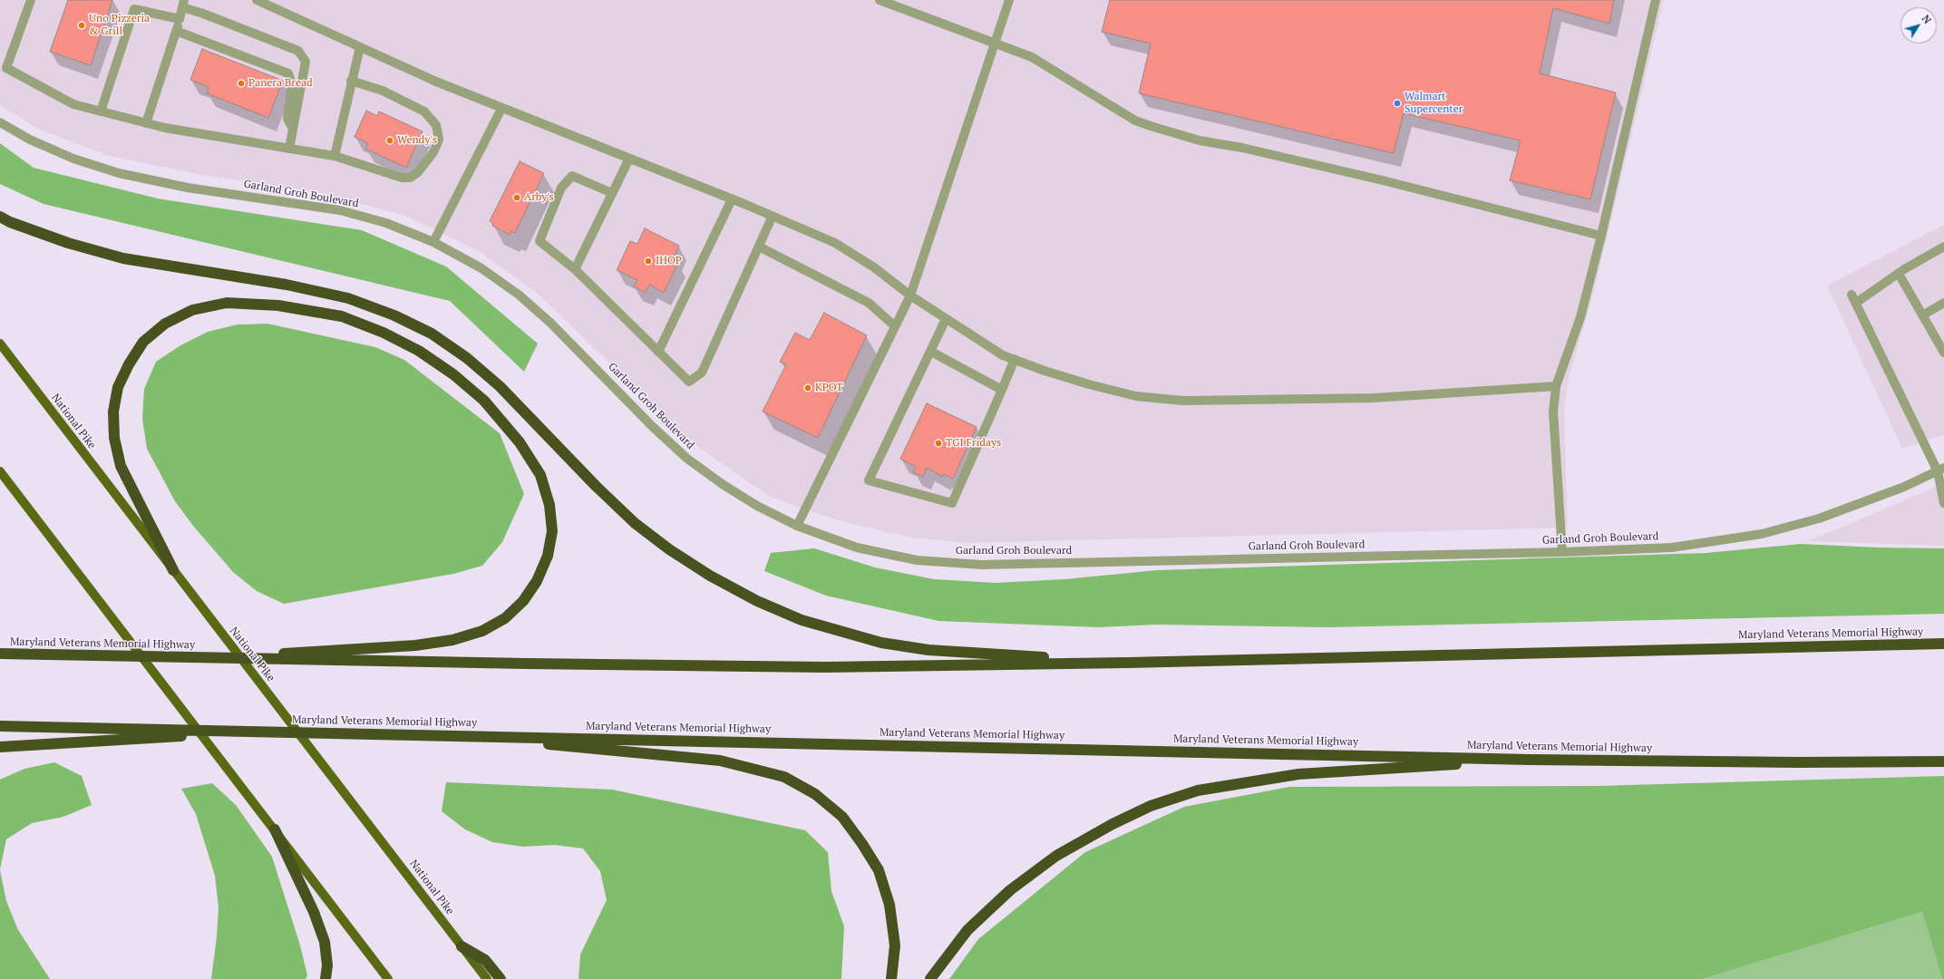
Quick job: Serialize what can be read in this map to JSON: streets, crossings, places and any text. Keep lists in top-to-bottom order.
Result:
{
  "streets": {
    "highway": ["Maryland Veterans Memorial Highway"],
    "main road": ["National Pike"],
    "street": ["Garland Groh Boulevard"]
  },
  "places": [
    "Uno Pizzeria & Grill",
    "Panera Bread",
    "Walmart Supercenter",
    "Wendy's",
    "Arby's",
    "IHOP",
    "KPOT",
    "TGI Fridays"
  ],
  "north": "top right"
}
